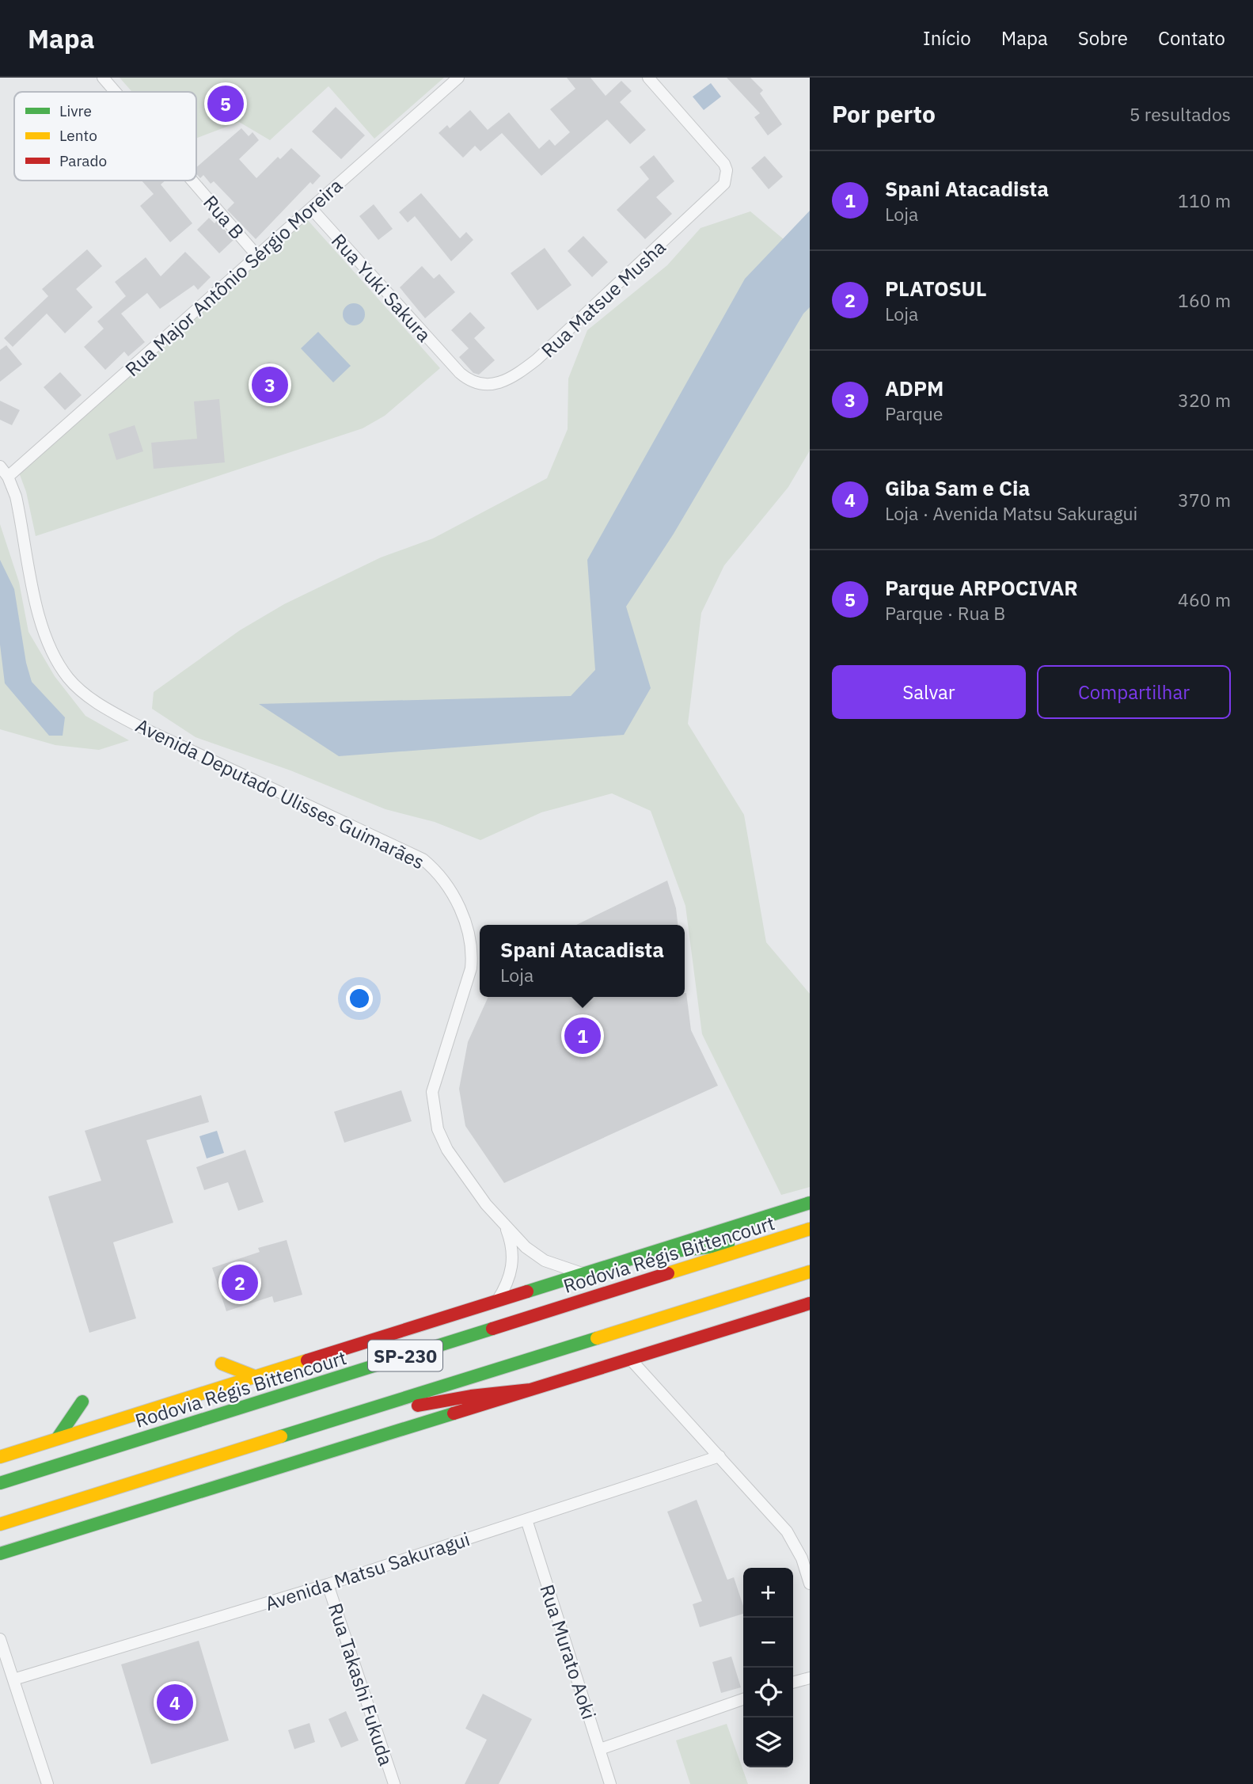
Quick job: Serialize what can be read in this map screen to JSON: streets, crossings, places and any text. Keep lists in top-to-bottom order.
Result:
{
  "streets": {
    "main road": ["Rodovia Régis Bittencourt", "SP-230"],
    "street": [
      "Rua B",
      "Rua Major Antônio Sérgio Moreira",
      "Rua Yuki Sakura",
      "Rua Matsue Musha",
      "Avenida Deputado Ulisses Guimarães",
      "Avenida Matsu Sakuragui",
      "Rua Murato Aoki",
      "Rua Takashi Fukuda"
    ]
  },
  "crossings": [
    ["Rua B", "Rua Major Antônio Sérgio Moreira"],
    ["Rua Major Antônio Sérgio Moreira", "Rua Yuki Sakura"],
    ["Rua Major Antônio Sérgio Moreira", "Avenida Deputado Ulisses Guimarães"],
    ["Rua Yuki Sakura", "Rua Matsue Musha"],
    ["Avenida Matsu Sakuragui", "Rua Murato Aoki"],
    ["Avenida Matsu Sakuragui", "Rua Takashi Fukuda"]
  ],
  "legend": ["Livre", "Lento", "Parado"],
  "page": {
    "header": "Mapa",
    "nav": [
      "Início",
      "Mapa",
      "Sobre",
      "Contato"
    ],
    "heading": ["Por perto", "5 resultados"],
    "pins": [
      "5",
      "3",
      "1",
      "2",
      "4"
    ],
    "list": [
      {
        "mark": "1",
        "name": "Spani Atacadista",
        "note": "Loja",
        "value": "110 m"
      },
      {
        "mark": "2",
        "name": "PLATOSUL",
        "note": "Loja",
        "value": "160 m"
      },
      {
        "mark": "3",
        "name": "ADPM",
        "note": "Parque",
        "value": "320 m"
      },
      {
        "mark": "4",
        "name": "Giba Sam e Cia",
        "note": "Loja · Avenida Matsu Sakuragui",
        "value": "370 m"
      },
      {
        "mark": "5",
        "name": "Parque ARPOCIVAR",
        "note": "Parque · Rua B",
        "value": "460 m"
      }
    ],
    "buttons": ["Salvar", "Compartilhar"],
    "popup": ["Spani Atacadista", "Loja"],
    "map_buttons": ["+", "−"]
  }
}
